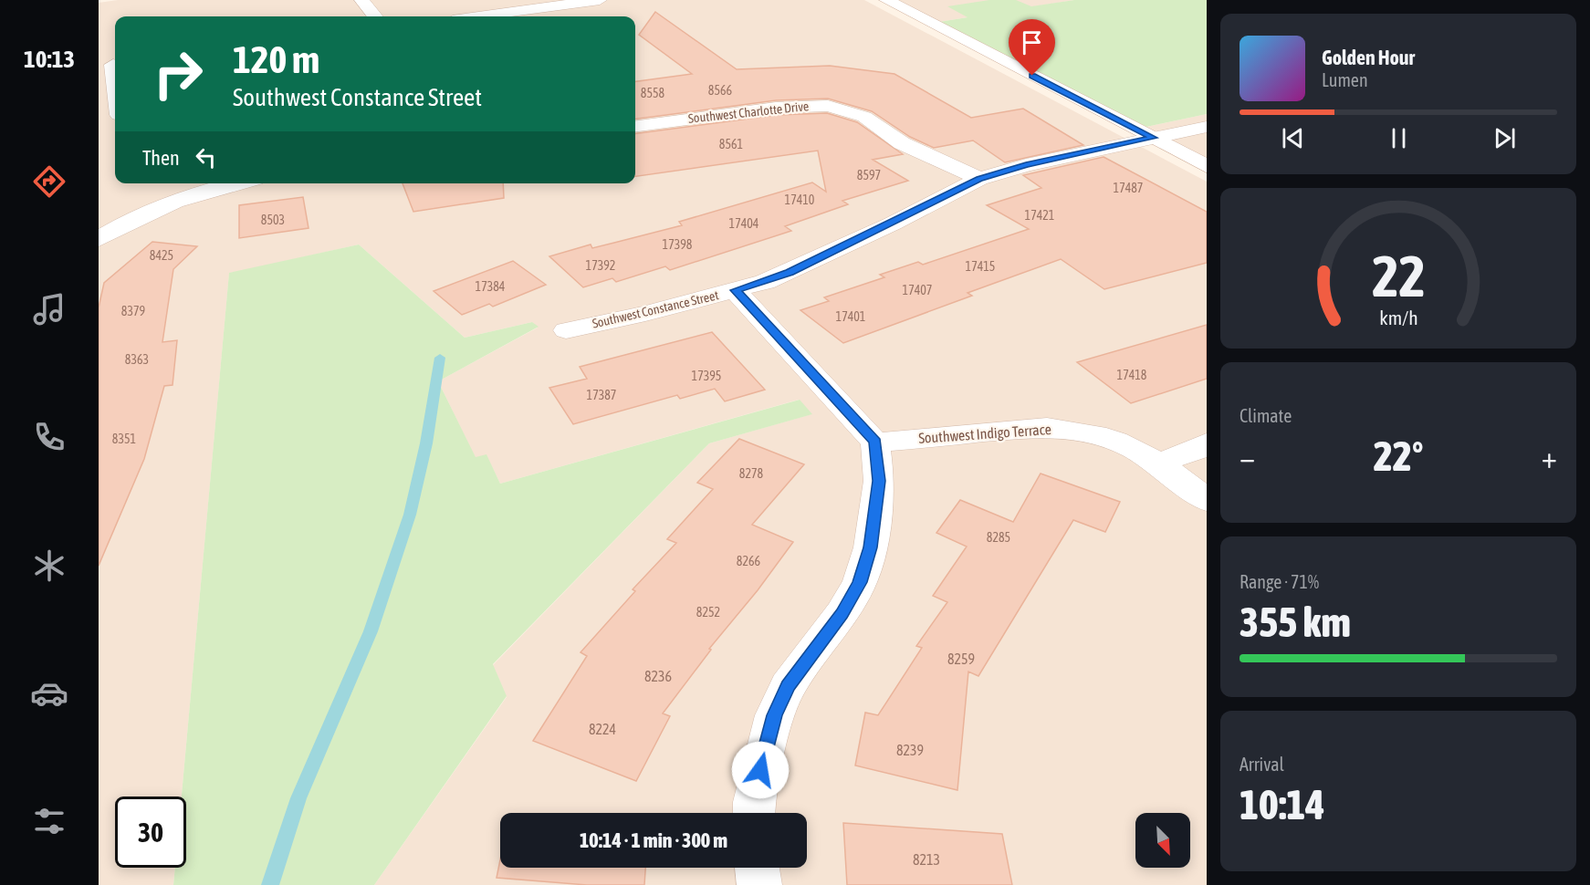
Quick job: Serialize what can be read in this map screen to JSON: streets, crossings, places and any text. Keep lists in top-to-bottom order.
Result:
{
  "streets": {
    "street": ["Southwest Charlotte Drive", "Southwest Constance Street", "Southwest Indigo Terrace"]
  },
  "crossings": [
    ["Southwest Charlotte Drive", "Southwest Constance Street"]
  ],
  "house_numbers": [
    "8566",
    "8558",
    "8561",
    "8597",
    "17487",
    "17410",
    "17421",
    "8503",
    "17404",
    "17398",
    "8425",
    "17392",
    "17415",
    "17384",
    "17407",
    "8379",
    "17401",
    "8363",
    "17418",
    "17395",
    "17387",
    "8351",
    "8278",
    "8285",
    "8266",
    "8252",
    "8259",
    "8236",
    "8224",
    "8239",
    "8213"
  ],
  "north": "bottom right",
  "page": {
    "tabs": "10:13",
    "turn": ["120 m", "Southwest Constance Street"],
    "song": ["Golden Hour", "Lumen"],
    "then": "Then",
    "tile": [
      "Climate",
      ["Range · 71%", "355 km"],
      ["Arrival", "10:14"]
    ],
    "heat": ["−", "22°", "+"],
    "limit": "30",
    "trip": "10:14 · 1 min · 300 m",
    "gauge": ["22", "km/h"]
  }
}
